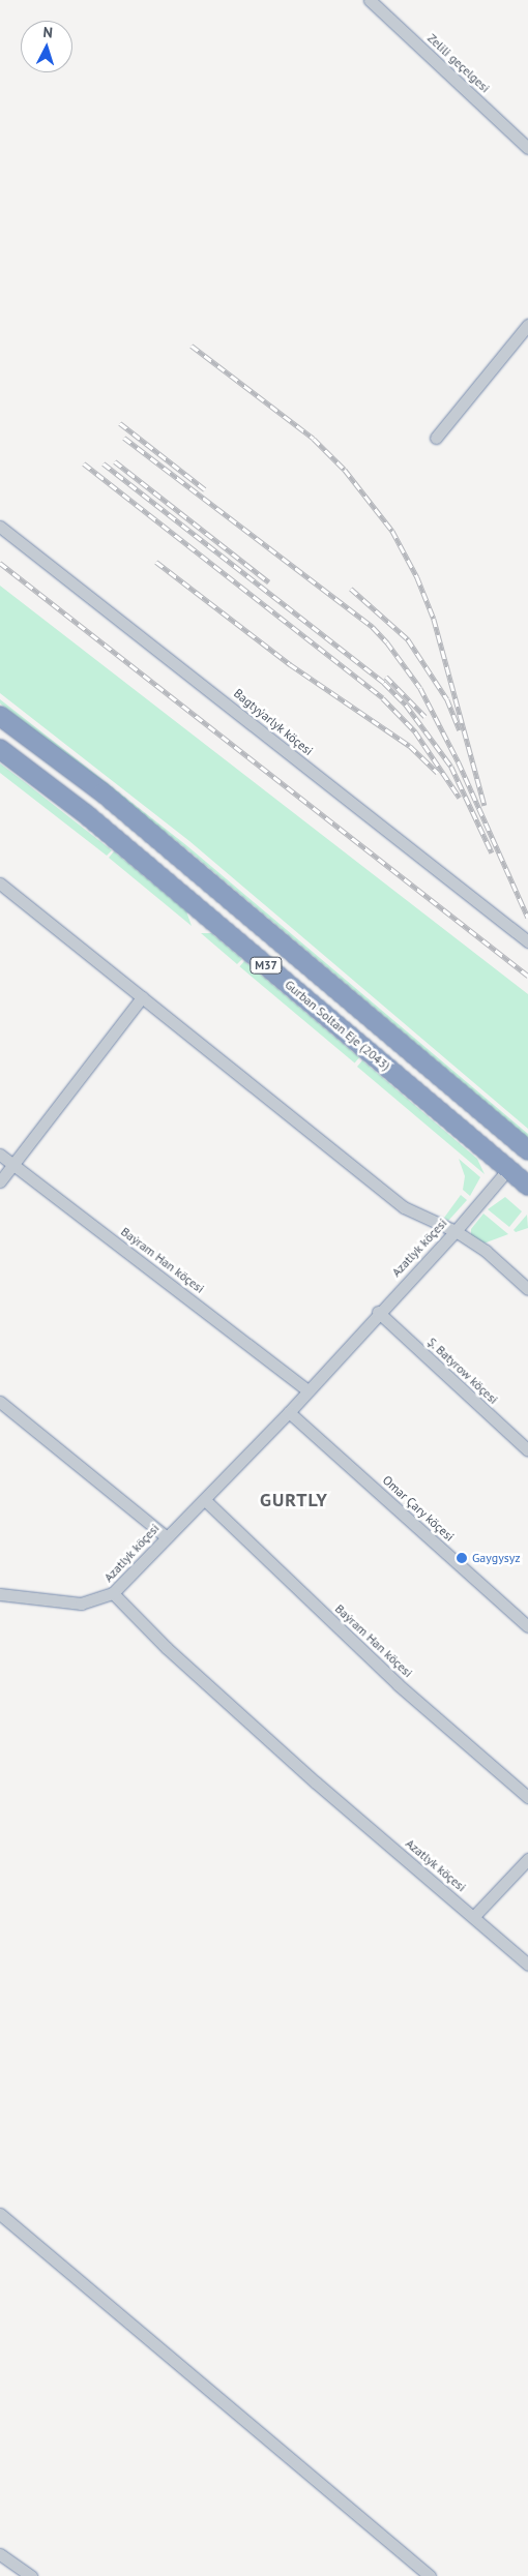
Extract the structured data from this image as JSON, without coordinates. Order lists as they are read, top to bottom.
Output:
{
  "streets": {
    "highway": ["M37", "Gurban Soltan Eje (2043)"],
    "street": [
      "Zelili geçelgesi",
      "Bagtyýarlyk köçesi",
      "Azatlyk köçesi",
      "Baýram Han köçesi",
      "Ş. Batyrow köçesi",
      "Omar Çary köçesi"
    ]
  },
  "crossings": [
    ["Gurban Soltan Eje (2043)", "Azatlyk köçesi"],
    ["Azatlyk köçesi", "Baýram Han köçesi"],
    ["Azatlyk köçesi", "Ş. Batyrow köçesi"],
    ["Azatlyk köçesi", "Omar Çary köçesi"]
  ],
  "districts": ["GURTLY"],
  "places": ["Gaygysyz"],
  "north": "top"
}
